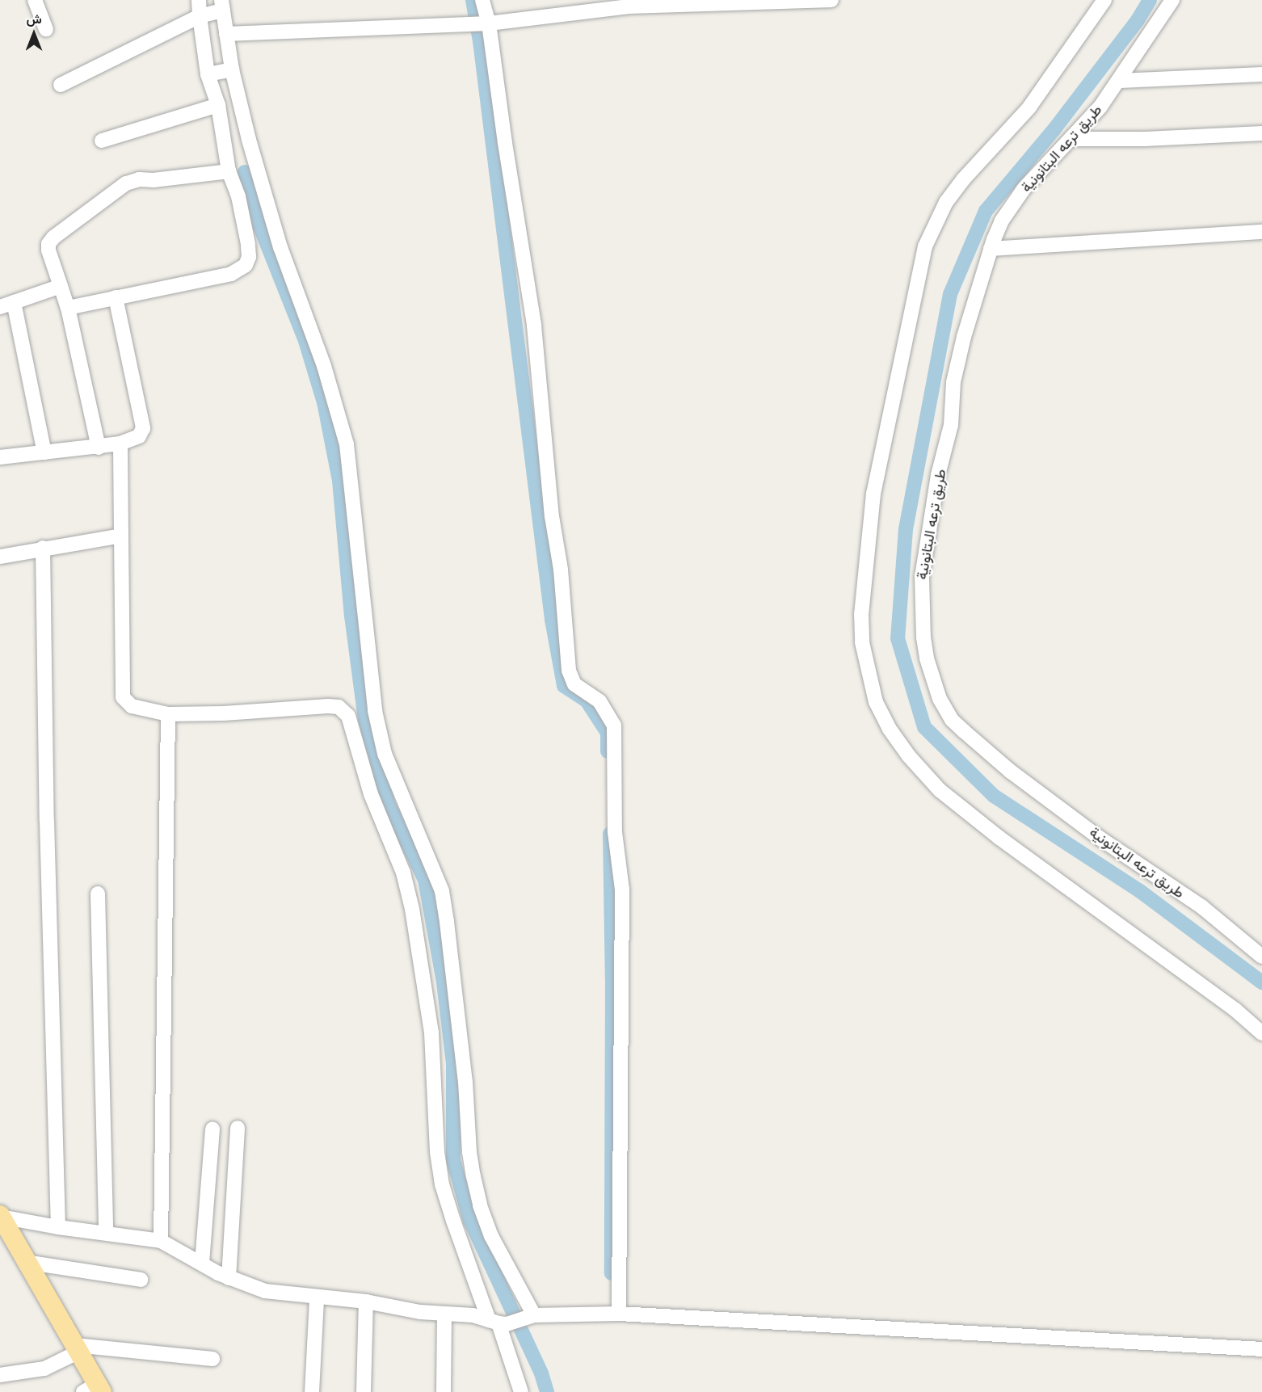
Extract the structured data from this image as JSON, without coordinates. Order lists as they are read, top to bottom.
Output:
{
  "streets": {
    "street": ["طريق ترعه البتانونية"]
  },
  "north": "top"
}
